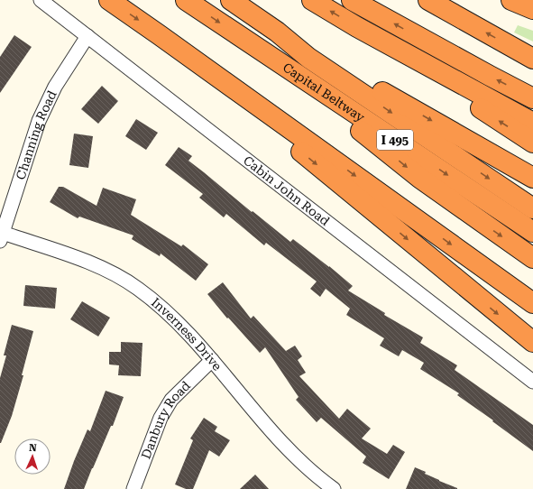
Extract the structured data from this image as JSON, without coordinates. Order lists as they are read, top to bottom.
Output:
{
  "streets": {
    "highway": ["Capital Beltway", "I 495"],
    "street": [
      "Channing Road",
      "Cabin John Road",
      "Inverness Drive",
      "Danbury Road"
    ]
  },
  "crossings": [
    ["Channing Road", "Cabin John Road"],
    ["Channing Road", "Inverness Drive"],
    ["Inverness Drive", "Danbury Road"]
  ],
  "north": "top"
}
